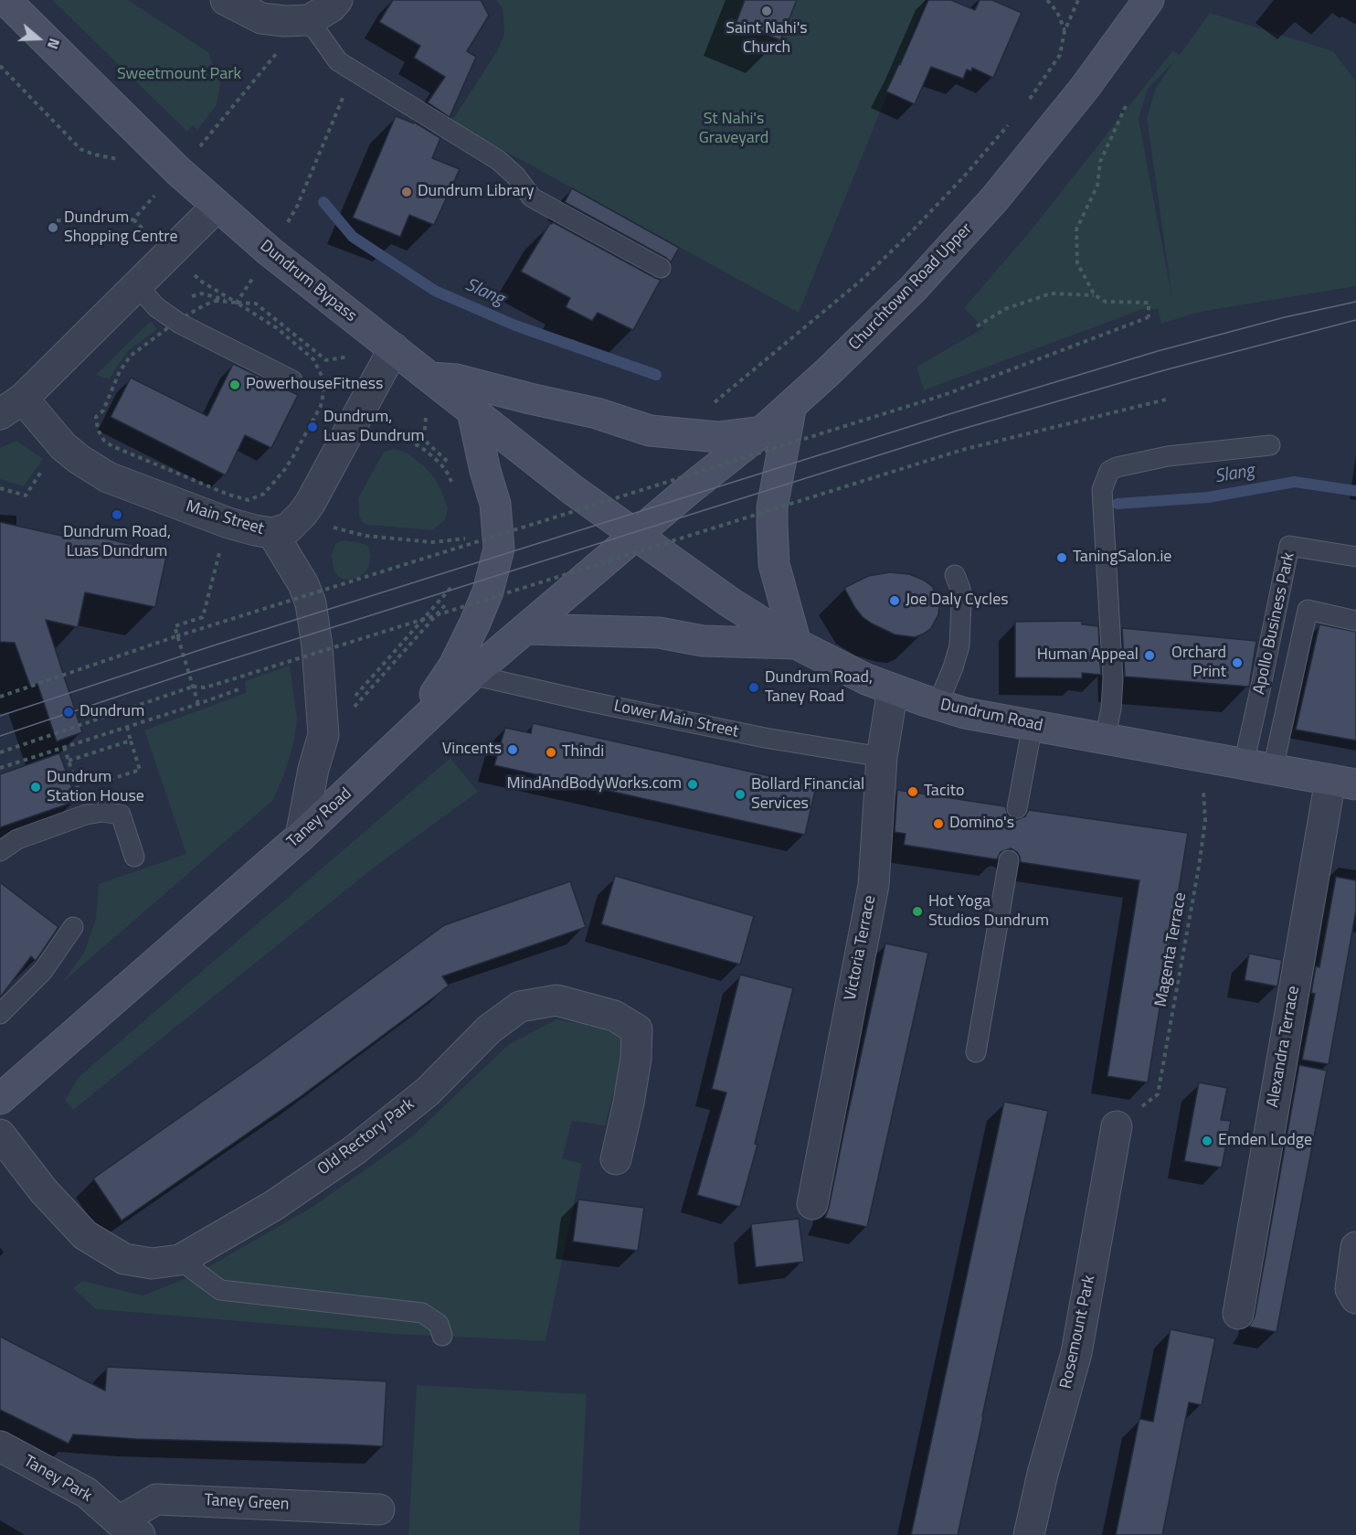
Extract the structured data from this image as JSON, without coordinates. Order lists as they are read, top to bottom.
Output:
{
  "streets": {
    "main road": [
      "Dundrum Bypass",
      "Churchtown Road Upper",
      "Dundrum Road",
      "Taney Road"
    ],
    "street": [
      "Main Street",
      "Victoria Terrace",
      "Alexandra Terrace",
      "Old Rectory Park",
      "Rosemount Park",
      "Taney Park",
      "Taney Green"
    ],
    "lane": ["Apollo Business Park", "Lower Main Street"],
    "path": ["Magenta Terrace"]
  },
  "crossings": [
    ["Dundrum Bypass", "Churchtown Road Upper"],
    ["Dundrum Bypass", "Main Street"],
    ["Dundrum Bypass", "Dundrum Road"],
    ["Dundrum Bypass", "Taney Road"],
    ["Churchtown Road Upper", "Dundrum Road"],
    ["Churchtown Road Upper", "Taney Road"],
    ["Apollo Business Park", "Dundrum Road"],
    ["Dundrum Road", "Taney Road"],
    ["Dundrum Road", "Victoria Terrace"],
    ["Dundrum Road", "Magenta Terrace"],
    ["Dundrum Road", "Alexandra Terrace"],
    ["Lower Main Street", "Taney Road"],
    ["Lower Main Street", "Victoria Terrace"],
    ["Magenta Terrace", "Rosemount Park"],
    ["Taney Park", "Taney Green"]
  ],
  "water": ["Slang"],
  "parks": ["Sweetmount Park", "St Nahi's Graveyard"],
  "places": [
    "Saint Nahi's Church",
    "Dundrum Library",
    "Dundrum Shopping Centre",
    "PowerhouseFitness",
    "Dundrum, Luas Dundrum",
    "Dundrum Road, Luas Dundrum",
    "TaningSalon.ie",
    "Joe Daly Cycles",
    "Human Appeal",
    "Orchard Print",
    "Dundrum Road, Taney Road",
    "Dundrum",
    "Vincents",
    "Thindi",
    "MindAndBodyWorks.com",
    "Dundrum Station House",
    "Tacito",
    "Bollard Financial Services",
    "Domino's",
    "Hot Yoga Studios Dundrum",
    "Emden Lodge"
  ],
  "north": "right"
}
